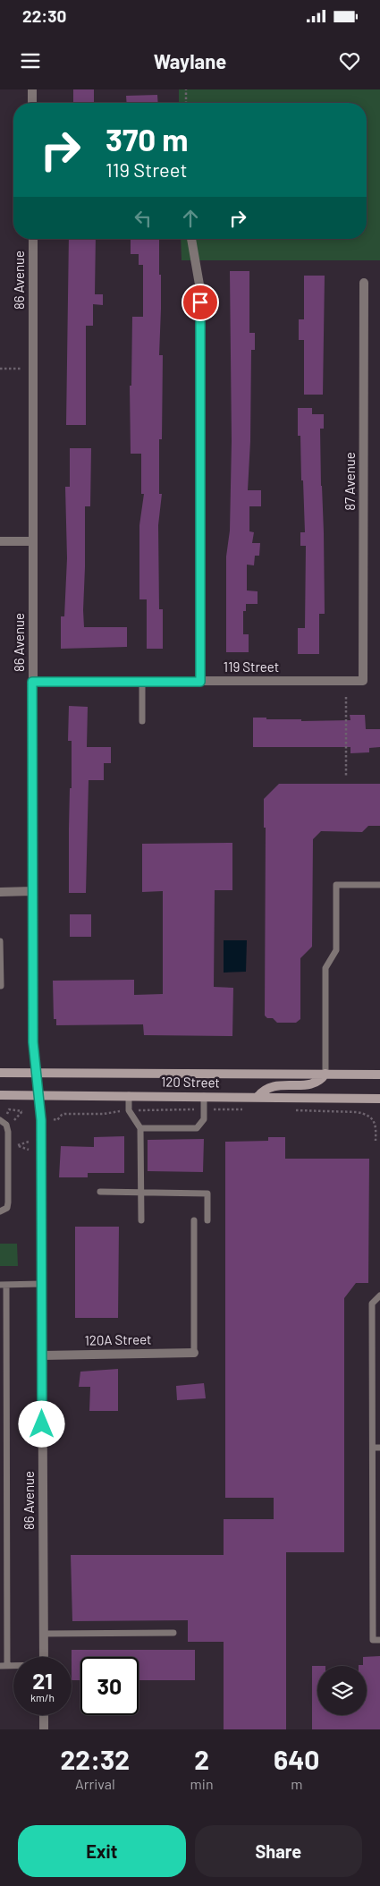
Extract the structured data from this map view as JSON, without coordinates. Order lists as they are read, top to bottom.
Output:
{
  "streets": {
    "main road": ["120 Street"],
    "street": [
      "86 Avenue",
      "87 Avenue",
      "119 Street",
      "120A Street"
    ]
  },
  "crossings": [
    ["86 Avenue", "119 Street"],
    ["86 Avenue", "120 Street"],
    ["86 Avenue", "120A Street"],
    ["87 Avenue", "119 Street"]
  ],
  "page": {
    "status": "22:30",
    "header": "Waylane",
    "turn": ["370 m", "119 Street"],
    "speed": "21 km/h",
    "limit": "30",
    "eta": [
      "22:32",
      "Arrival",
      "2",
      "min",
      "640",
      "m"
    ],
    "buttons": ["Exit", "Share"]
  }
}
